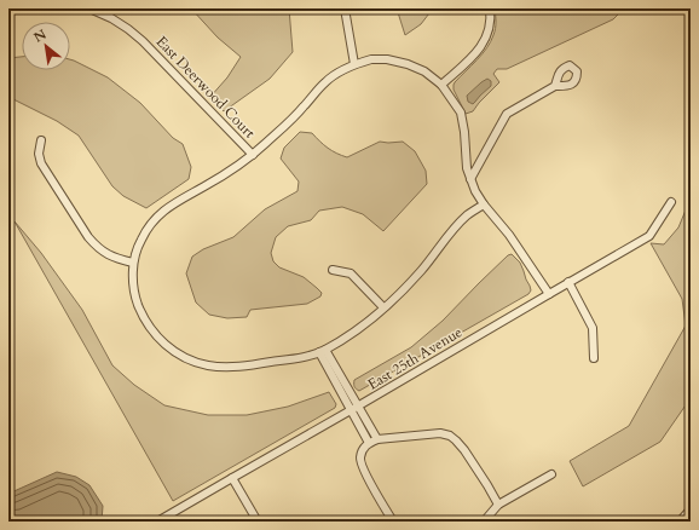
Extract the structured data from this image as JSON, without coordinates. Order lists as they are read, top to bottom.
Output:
{
  "streets": {
    "street": ["East Deerwood Court", "East 25th Avenue"]
  },
  "north": "top left"
}
